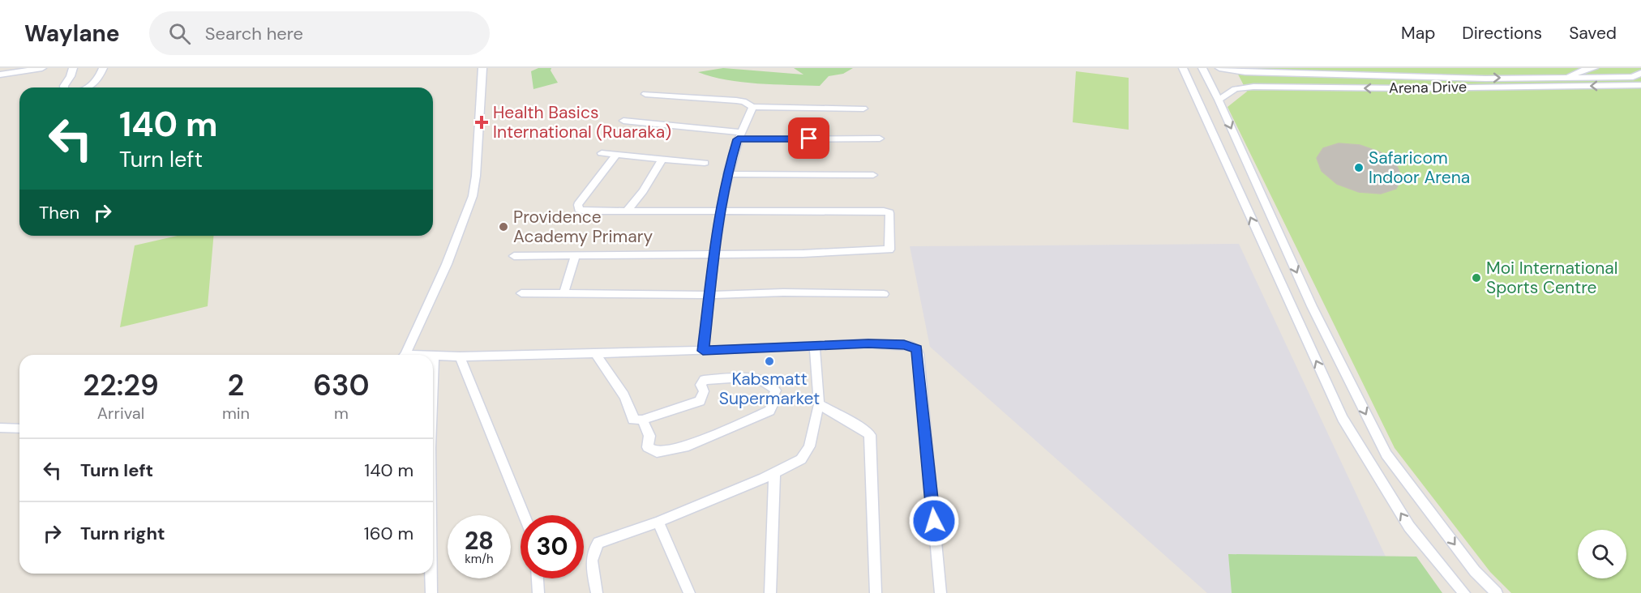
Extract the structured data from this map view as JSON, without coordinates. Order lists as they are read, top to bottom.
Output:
{
  "streets": {
    "street": ["Arena Drive"]
  },
  "places": {
    "health": ["Health Basics International (Ruaraka)"],
    "other": [
      "Safaricom Indoor Arena",
      "Providence Academy Primary",
      "Moi International Sports Centre",
      "Kabsmatt Supermarket"
    ]
  },
  "page": {
    "header": "Waylane",
    "search": "Search here",
    "nav": ["Map", "Directions", "Saved"],
    "turn": ["140 m", "Turn left"],
    "then": "Then",
    "eta": [
      "22:29",
      "Arrival",
      "2",
      "min",
      "630",
      "m"
    ],
    "list": [
      {
        "name": "Turn left",
        "value": "140 m"
      },
      {
        "name": "Turn right",
        "value": "160 m"
      }
    ],
    "speed": "28 km/h",
    "limit": "30"
  }
}
